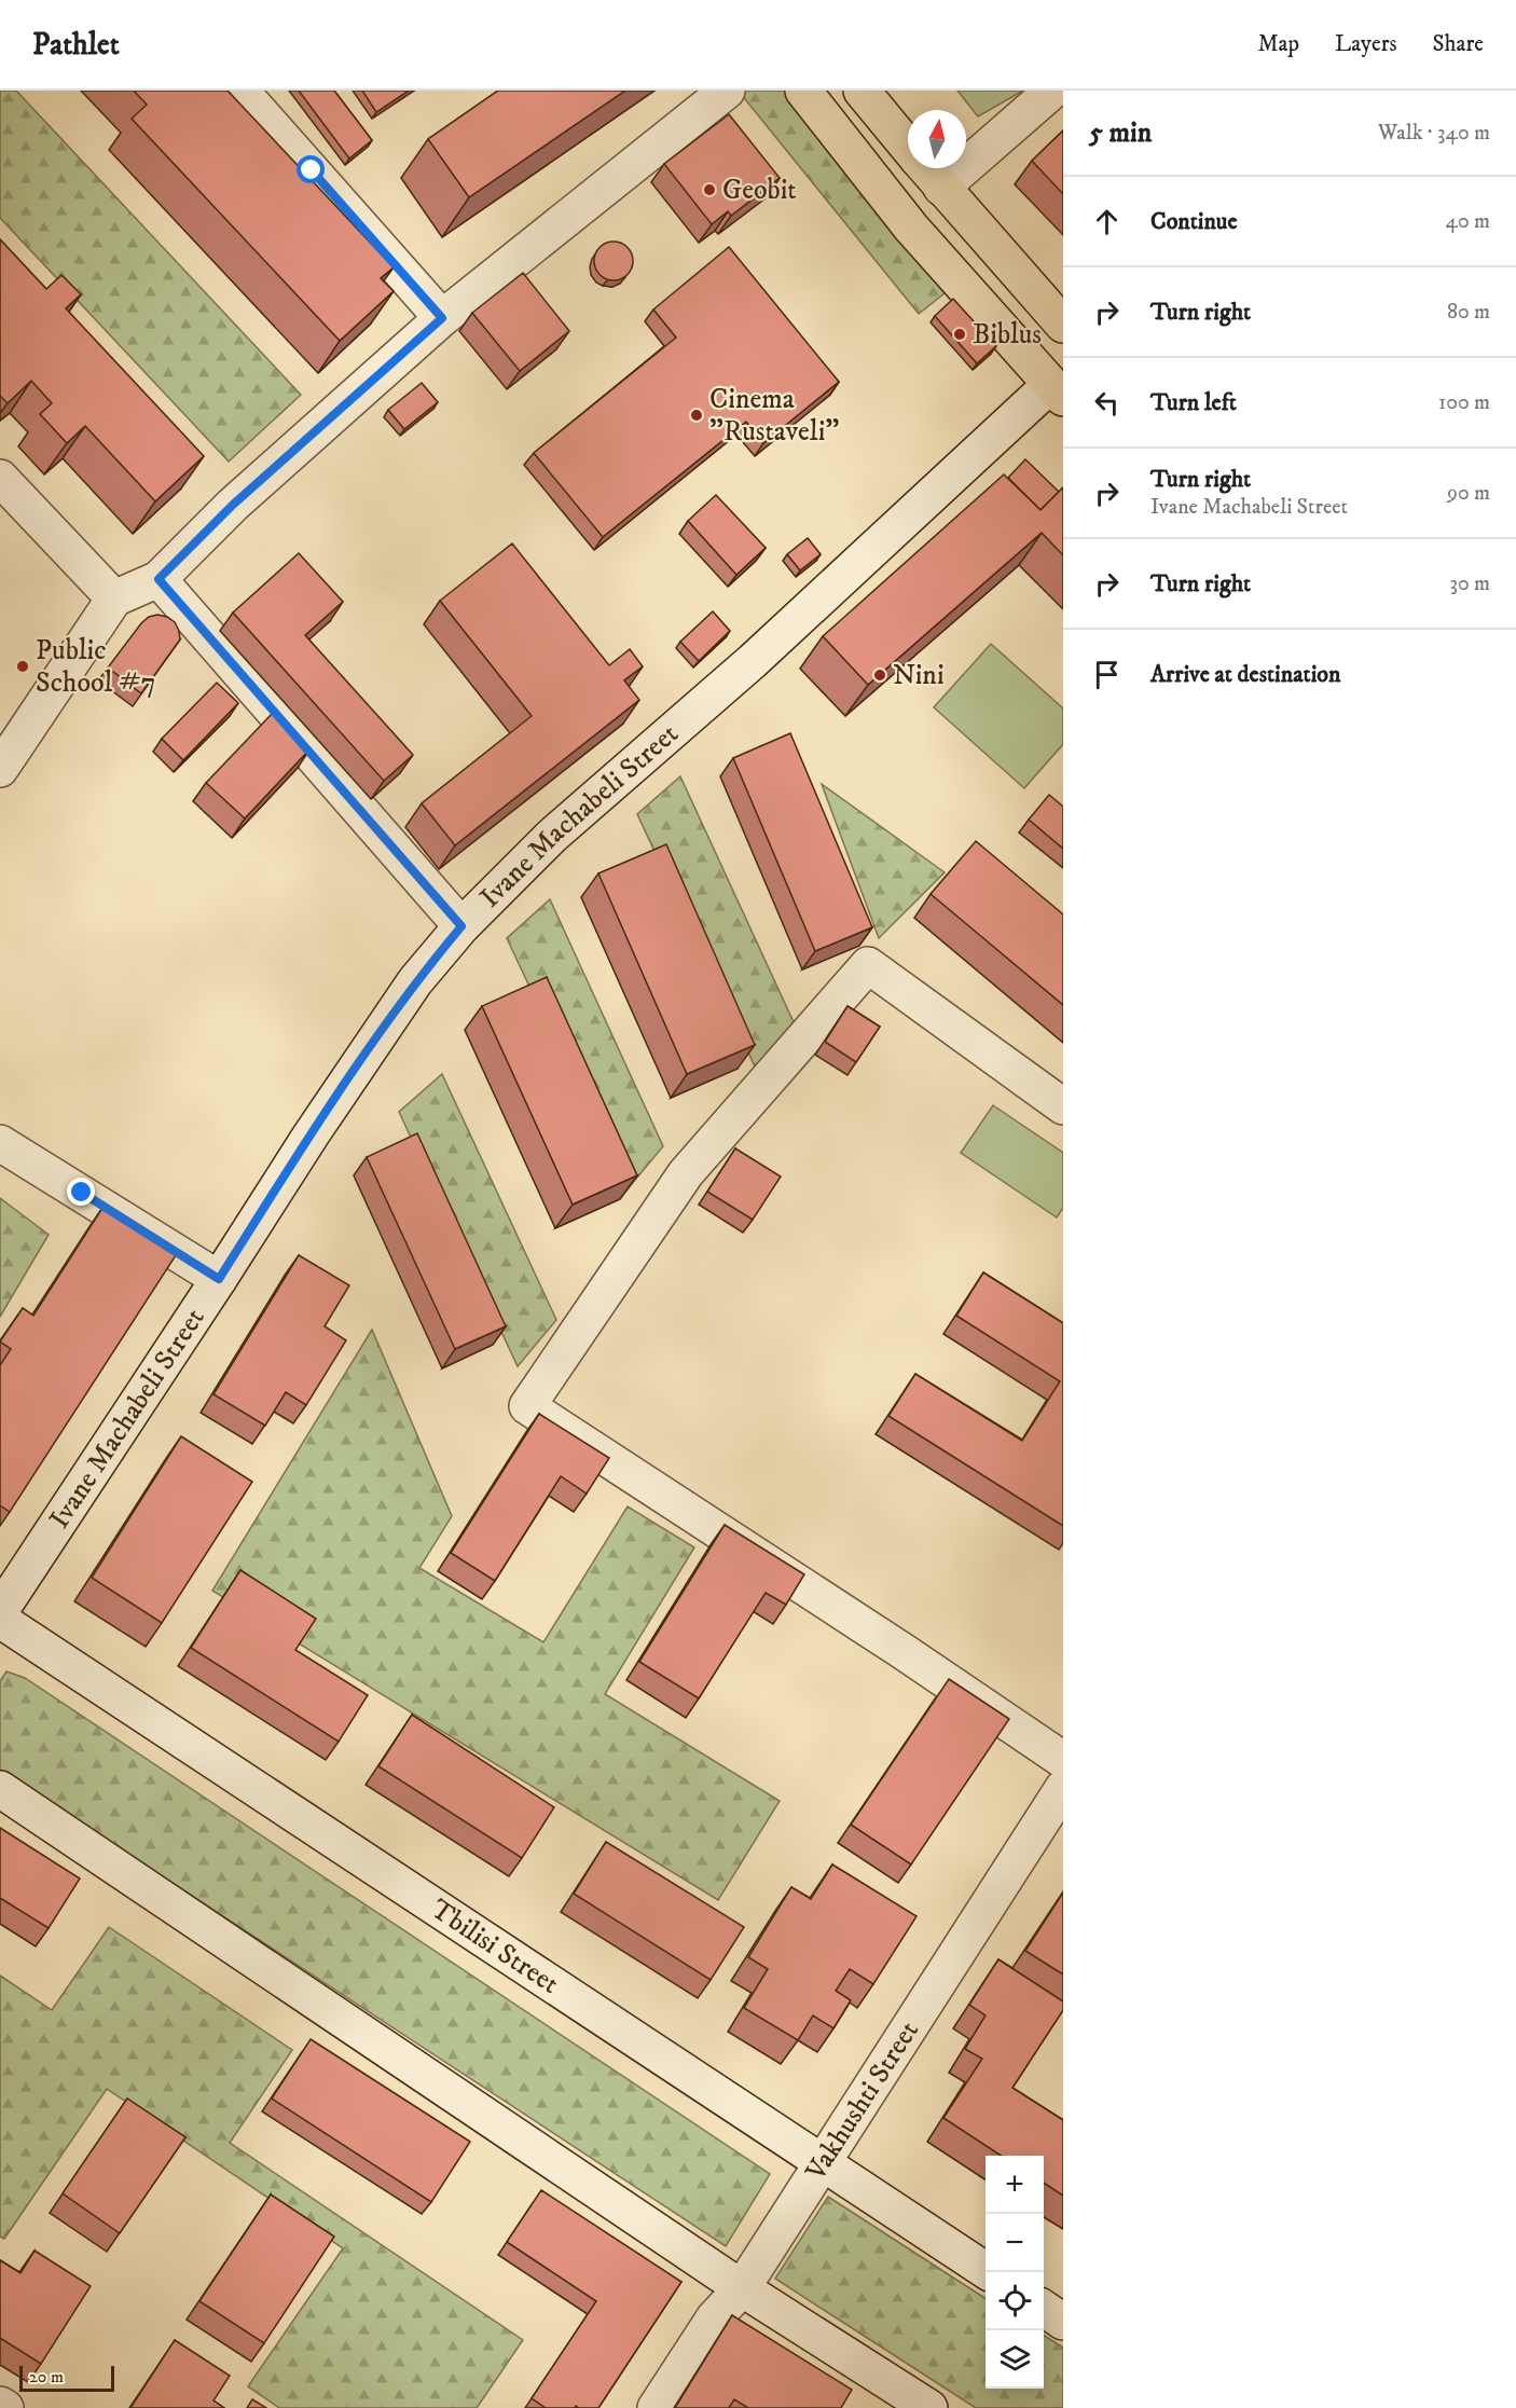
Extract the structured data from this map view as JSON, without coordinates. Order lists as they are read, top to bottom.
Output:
{
  "streets": {
    "street": ["Ivane Machabeli Street", "Tbilisi Street", "Vakhushti Street"]
  },
  "crossings": [
    ["Tbilisi Street", "Vakhushti Street"]
  ],
  "places": [
    "Geobit",
    "Biblus",
    "Cinema \"Rustaveli\"",
    "Public School #7",
    "Nini"
  ],
  "scale_bar": "20 m",
  "north": "top",
  "page": {
    "header": "Pathlet",
    "nav": ["Map", "Layers", "Share"],
    "heading": ["5 min", "Walk · 340 m"],
    "list": [
      ["Continue", "40 m"],
      ["Turn right", "80 m"],
      ["Turn left", "100 m"],
      ["Turn right", "Ivane Machabeli Street", "90 m"],
      ["Turn right", "30 m"],
      "Arrive at destination"
    ],
    "map_buttons": ["+", "−"],
    "scale": "20 m"
  }
}
